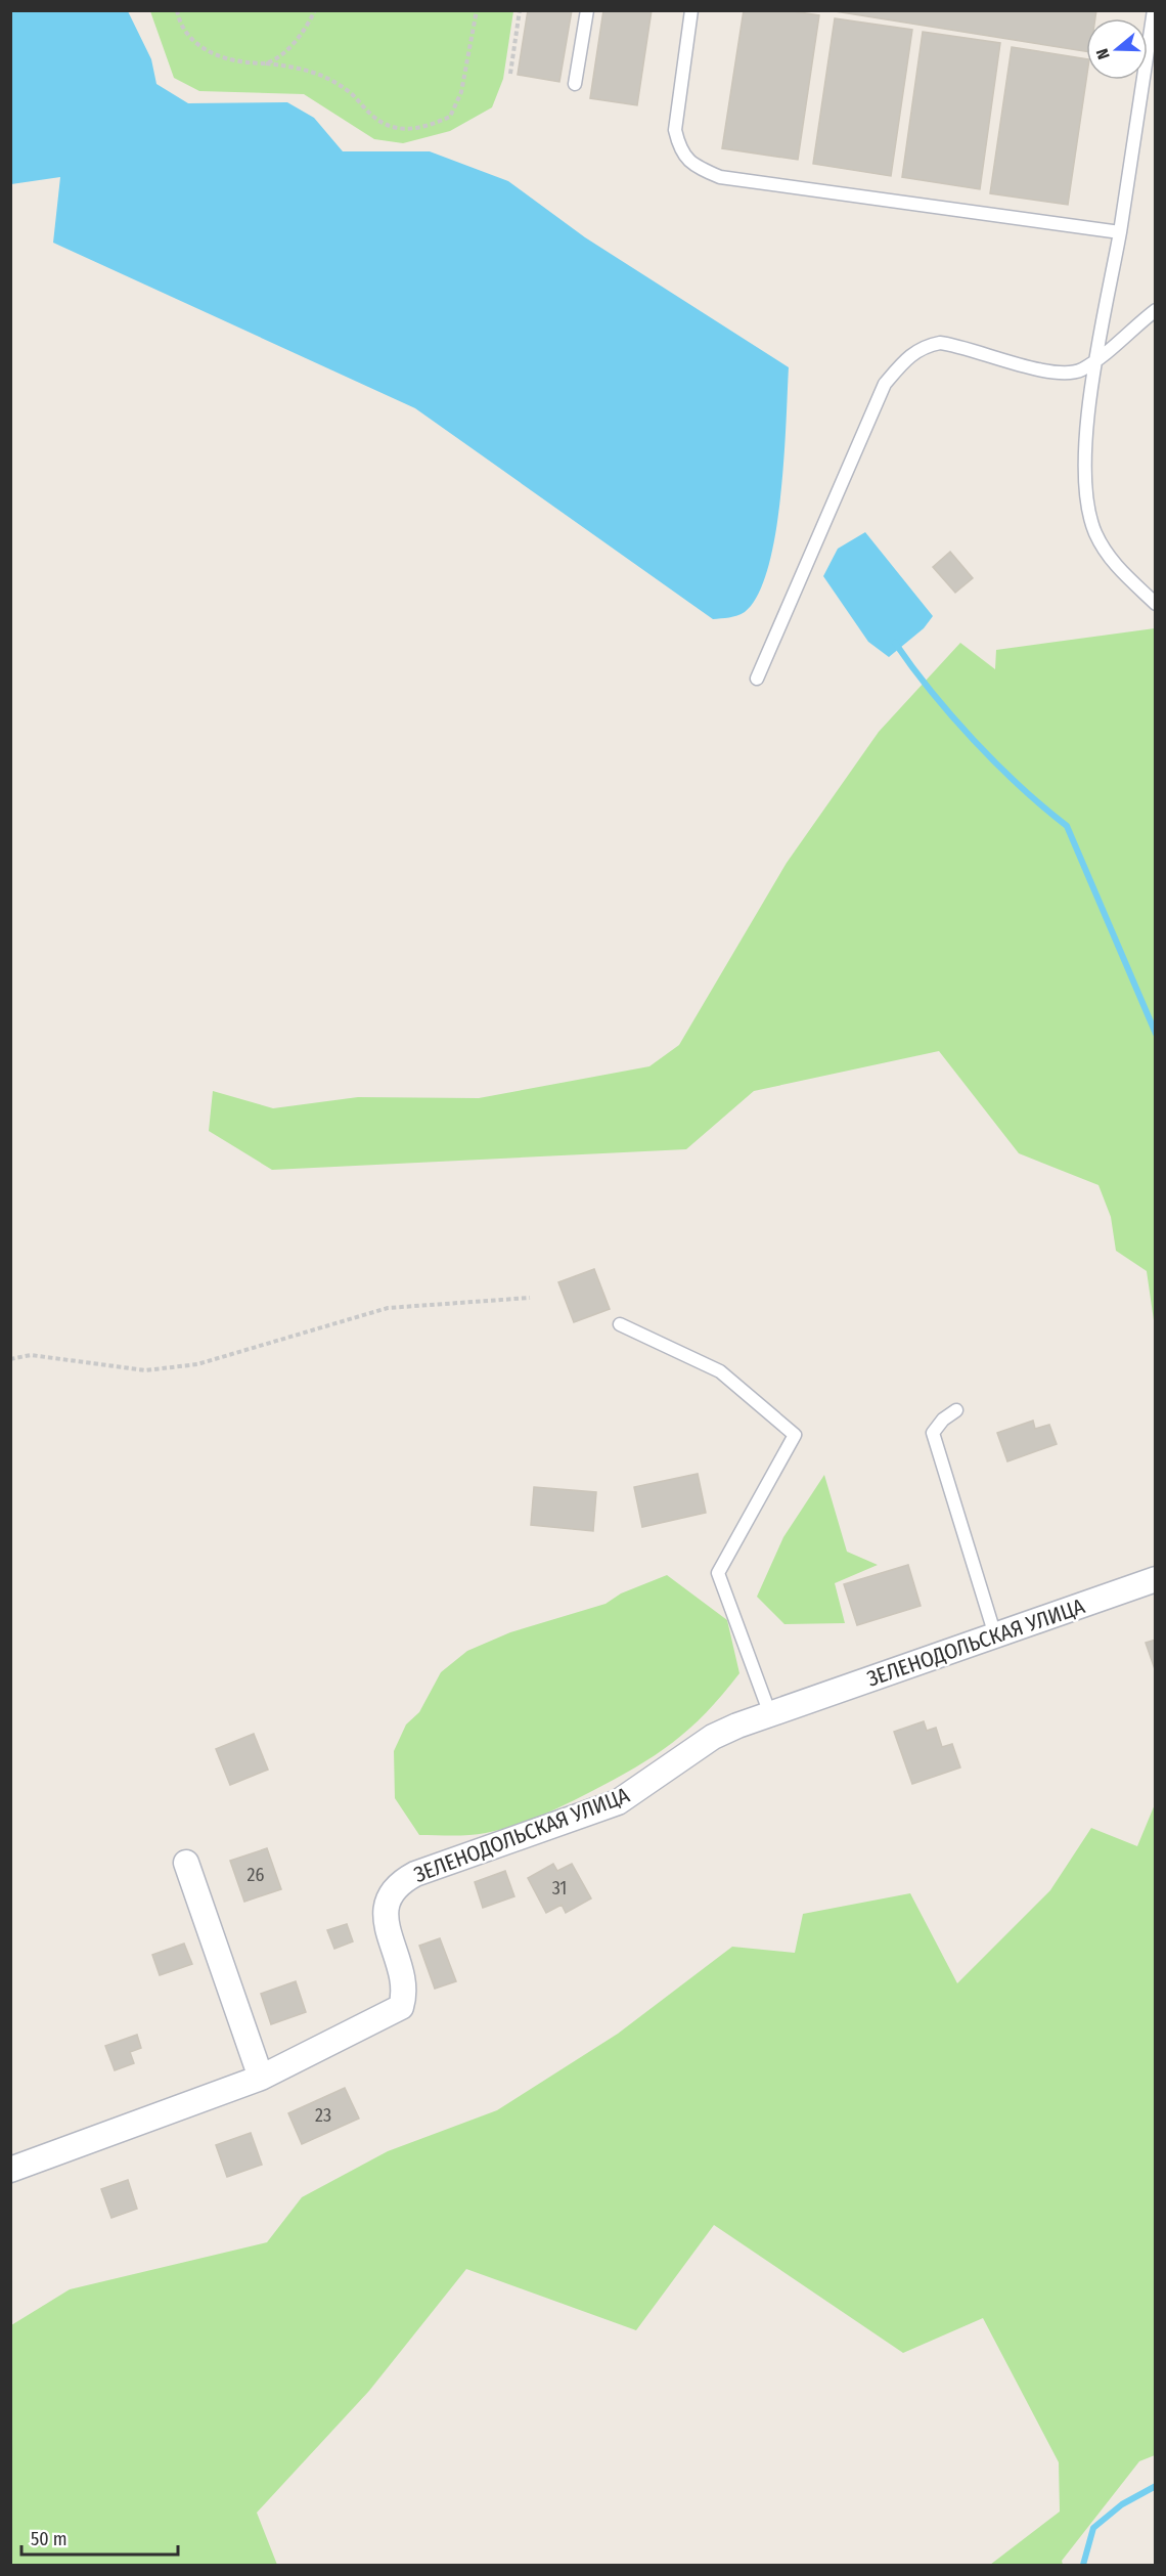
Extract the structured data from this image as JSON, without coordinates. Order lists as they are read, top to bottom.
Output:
{
  "streets": {
    "street": ["ЗЕЛЕНОДОЛЬСКАЯ УЛИЦА"]
  },
  "house_numbers": ["26", "31", "23"],
  "scale_bar": "50 m",
  "north": "left"
}
